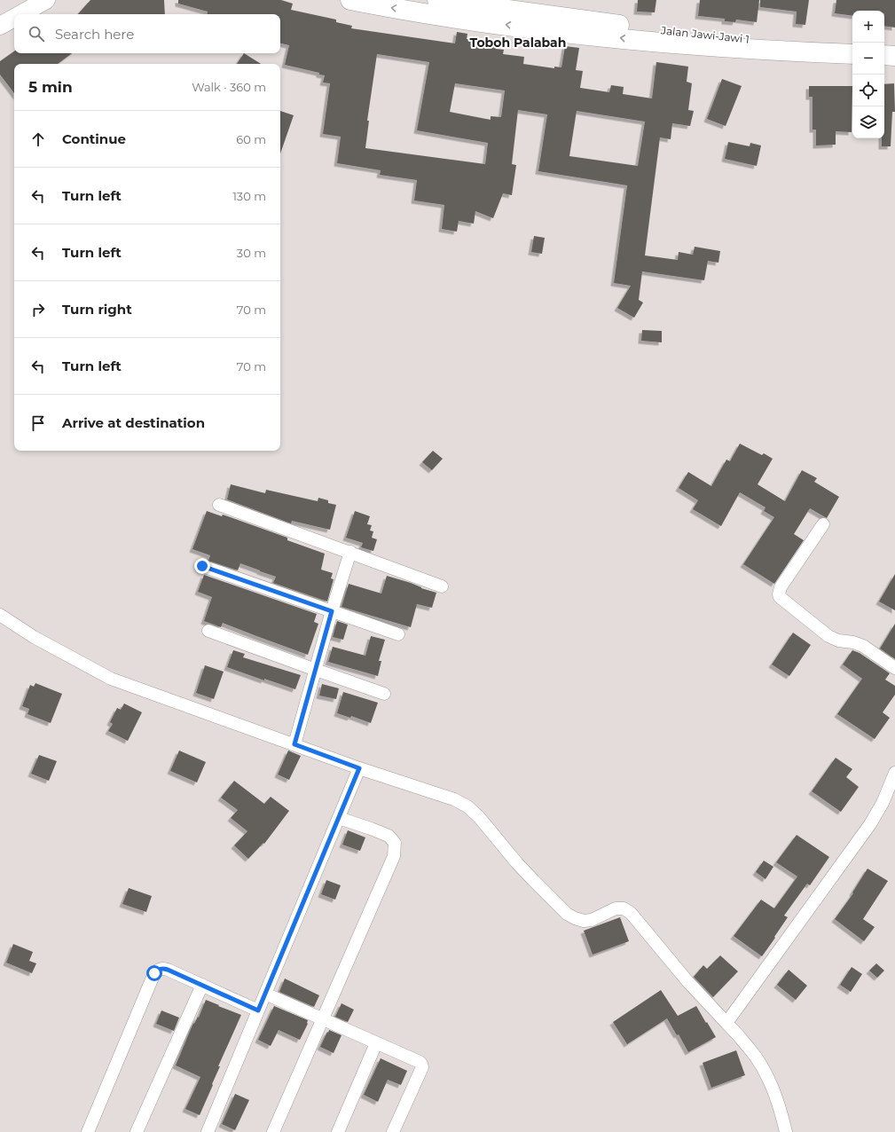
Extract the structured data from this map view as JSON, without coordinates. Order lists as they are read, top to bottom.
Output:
{
  "streets": {
    "highway": ["Jalan Jawi-Jawi 1"]
  },
  "districts": ["Toboh Palabah"],
  "page": {
    "map_buttons": ["+", "−"],
    "search": "Search here",
    "heading": ["5 min", "Walk · 360 m"],
    "list": [
      ["Continue", "60 m"],
      ["Turn left", "130 m"],
      ["Turn left", "30 m"],
      ["Turn right", "70 m"],
      ["Turn left", "70 m"],
      "Arrive at destination"
    ]
  }
}
